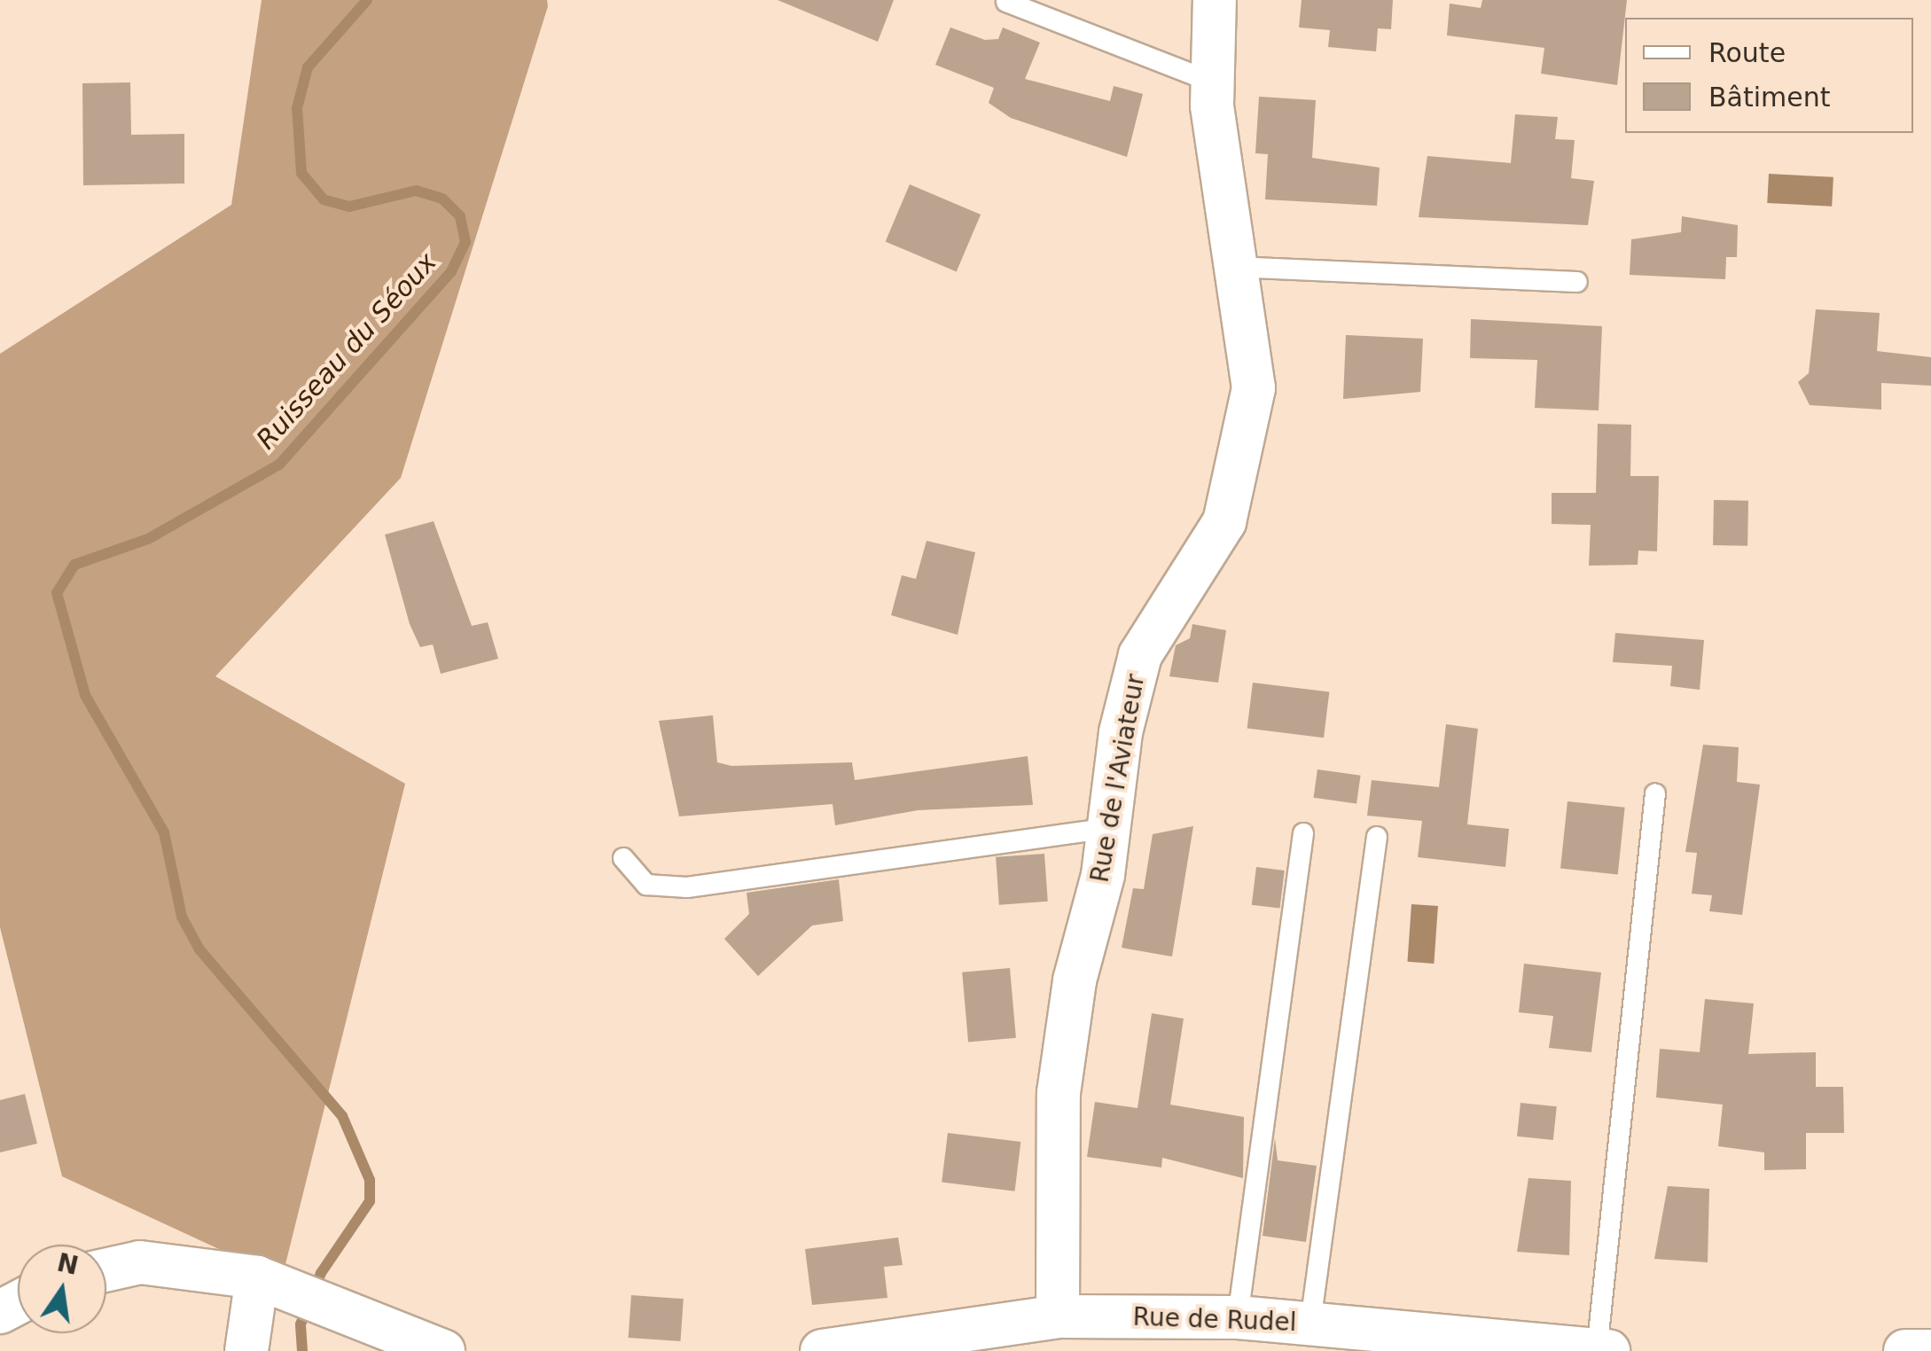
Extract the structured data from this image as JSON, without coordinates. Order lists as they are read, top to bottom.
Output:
{
  "streets": {
    "street": ["Rue de l'Aviateur", "Rue de Rudel"]
  },
  "crossings": [
    ["Rue de l'Aviateur", "Rue de Rudel"]
  ],
  "water": ["Ruisseau du Séoux"],
  "legend": ["Route", "Bâtiment"],
  "north": "top"
}
